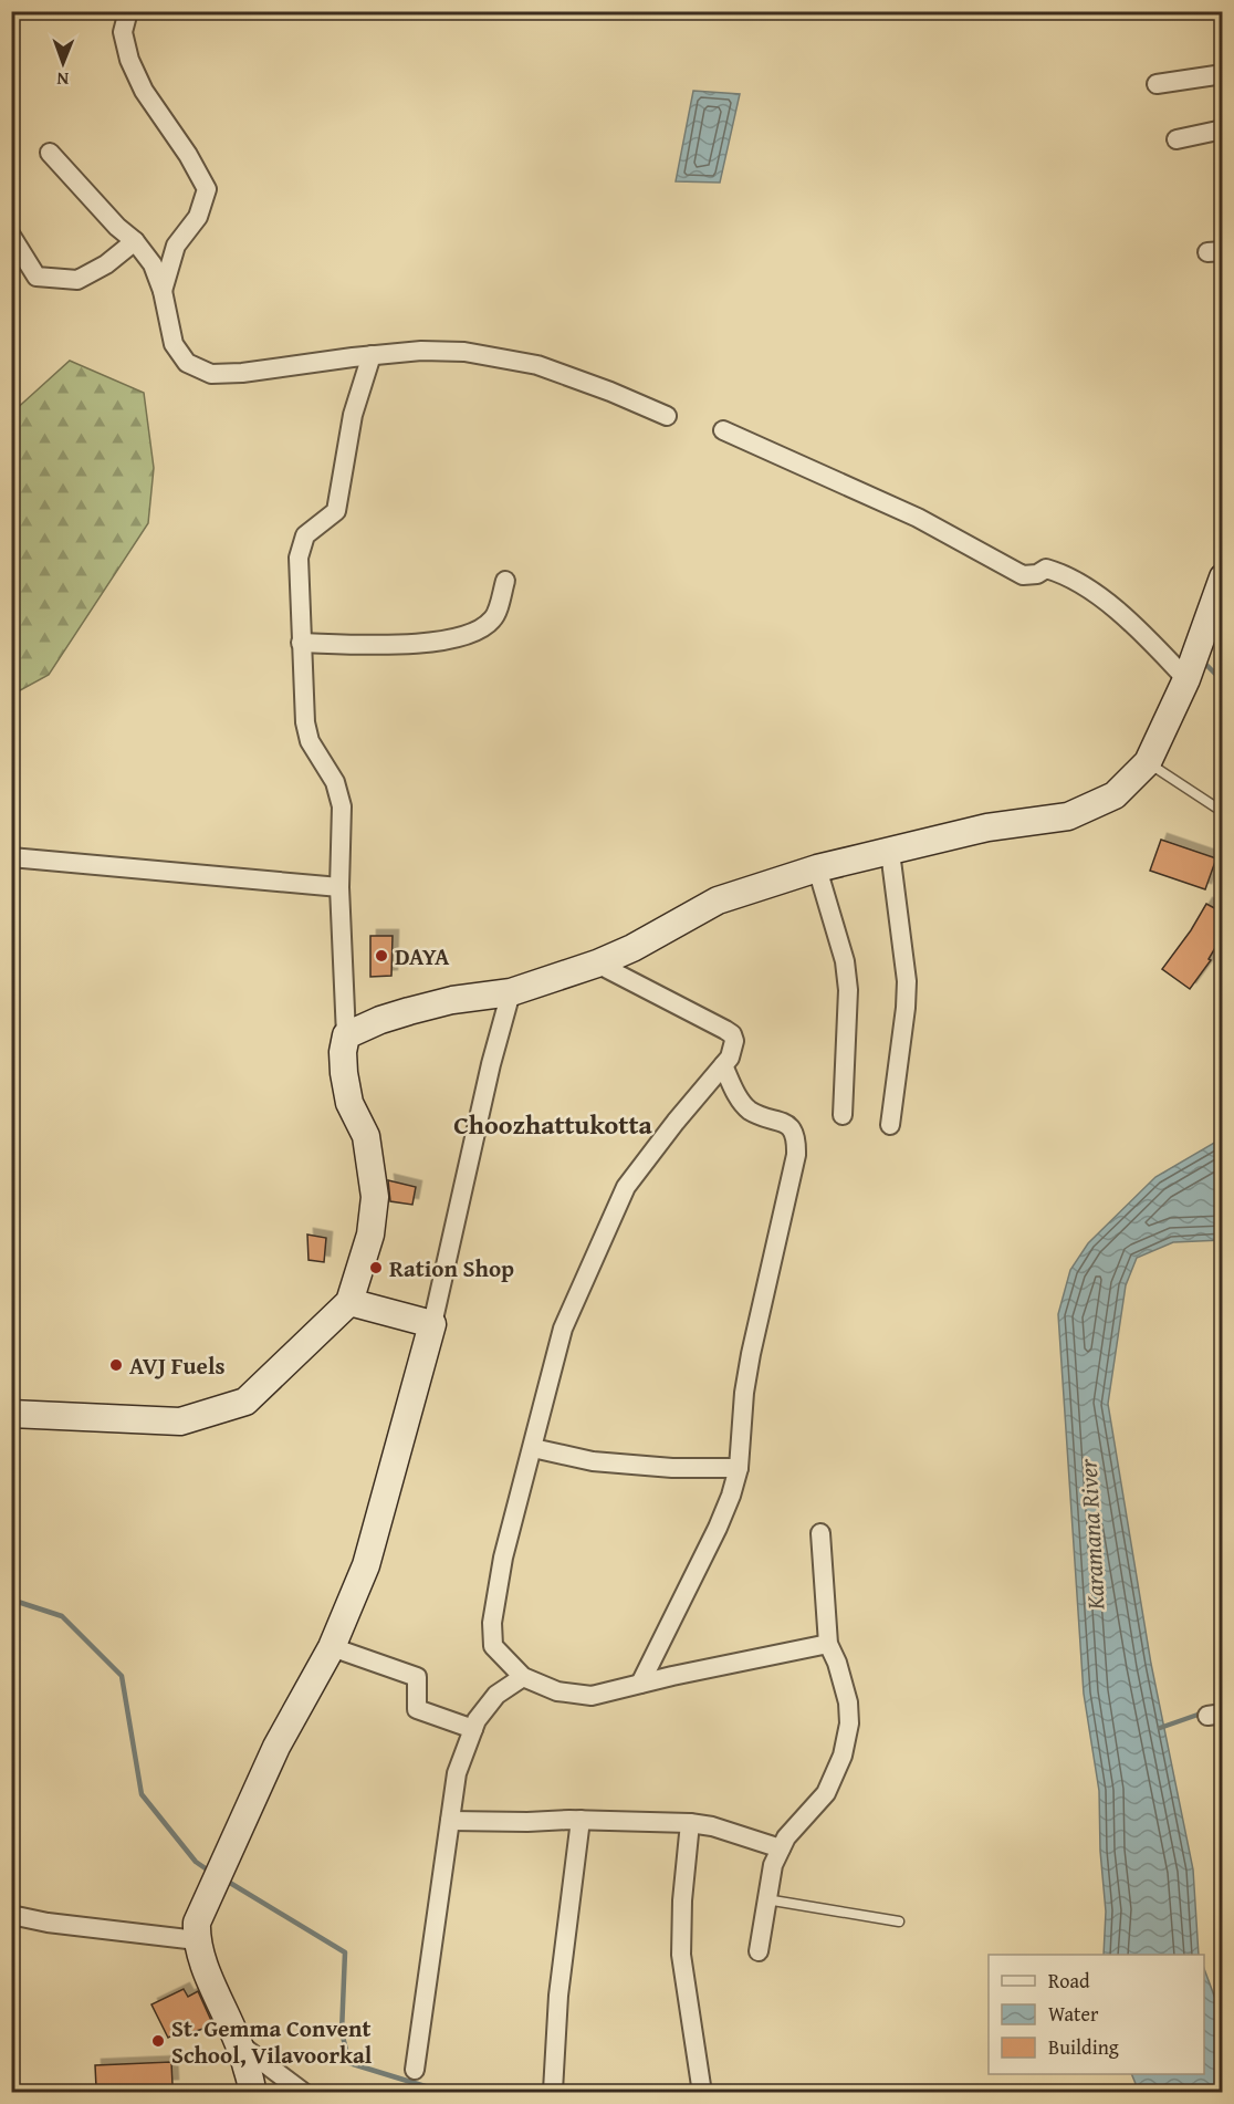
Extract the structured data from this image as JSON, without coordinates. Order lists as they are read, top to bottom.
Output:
{
  "districts": ["Choozhattukotta"],
  "water": ["Karamana River"],
  "places": [
    "DAYA",
    "Ration Shop",
    "AVJ Fuels",
    "St. Gemma Convent School, Vilavoorkal"
  ],
  "legend": ["Road", "Water", "Building"],
  "north": "bottom"
}
